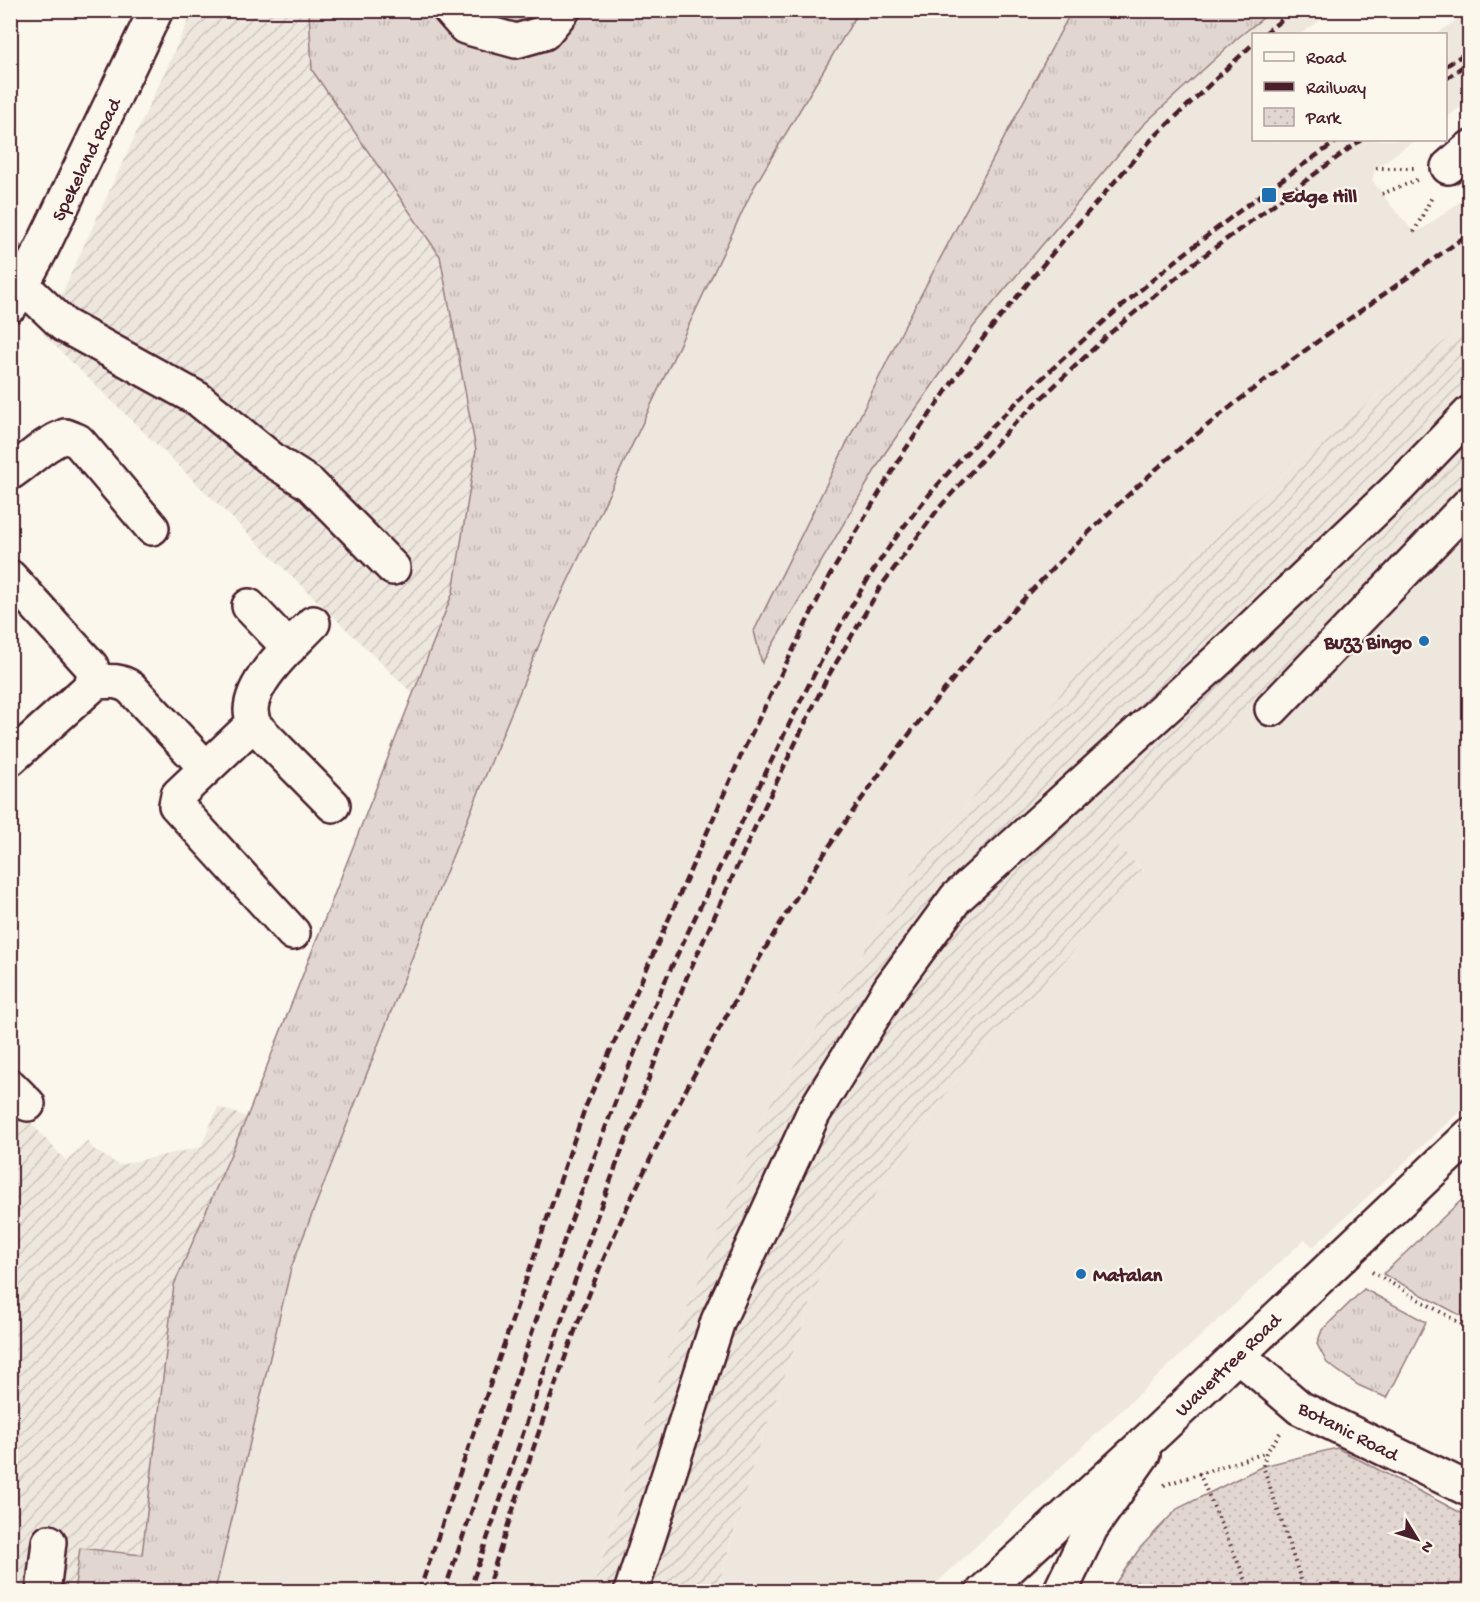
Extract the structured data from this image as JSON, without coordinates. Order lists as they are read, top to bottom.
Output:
{
  "streets": {
    "street": ["Spekeland Road", "Wavertree Road", "Botanic Road"]
  },
  "crossings": [
    ["Wavertree Road", "Botanic Road"]
  ],
  "places": {
    "transit": ["Edge Hill"],
    "other": ["Buzz Bingo", "Matalan"]
  },
  "legend": ["Road", "Railway", "Park"],
  "north": "bottom right"
}
